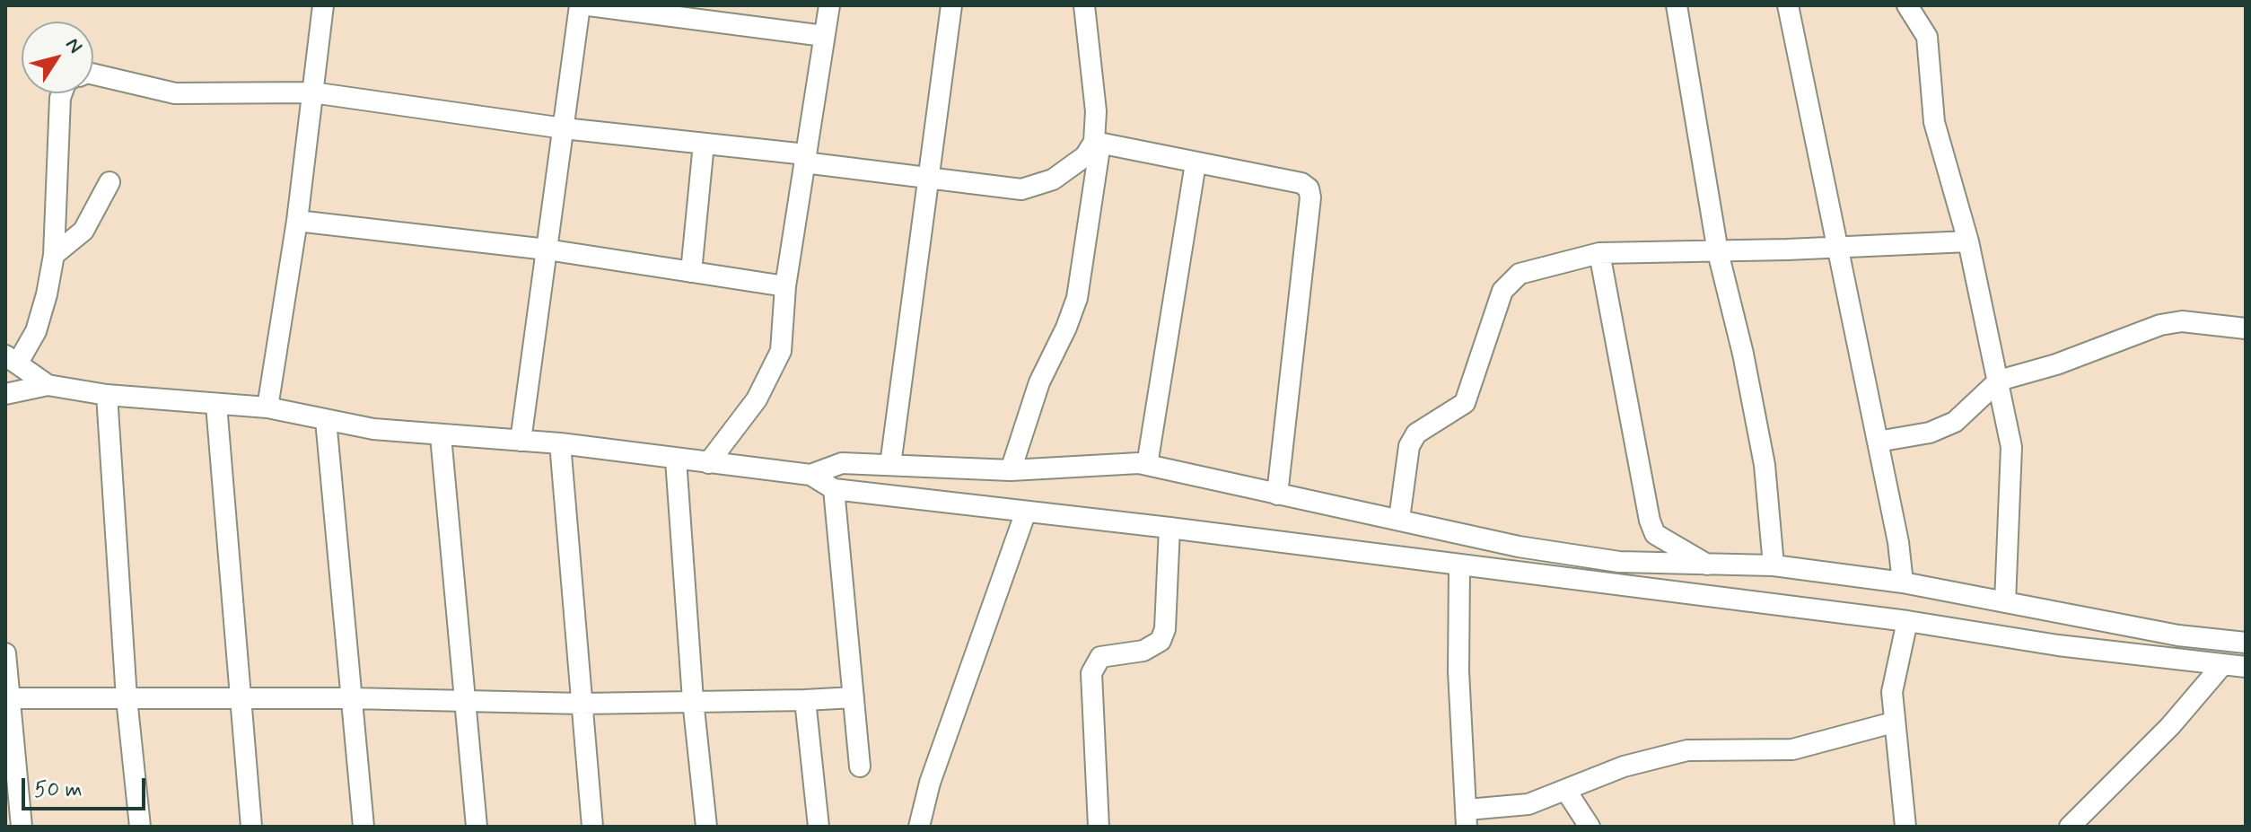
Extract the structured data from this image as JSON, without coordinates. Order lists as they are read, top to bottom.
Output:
{
  "scale_bar": "50 m",
  "north": "top right"
}
